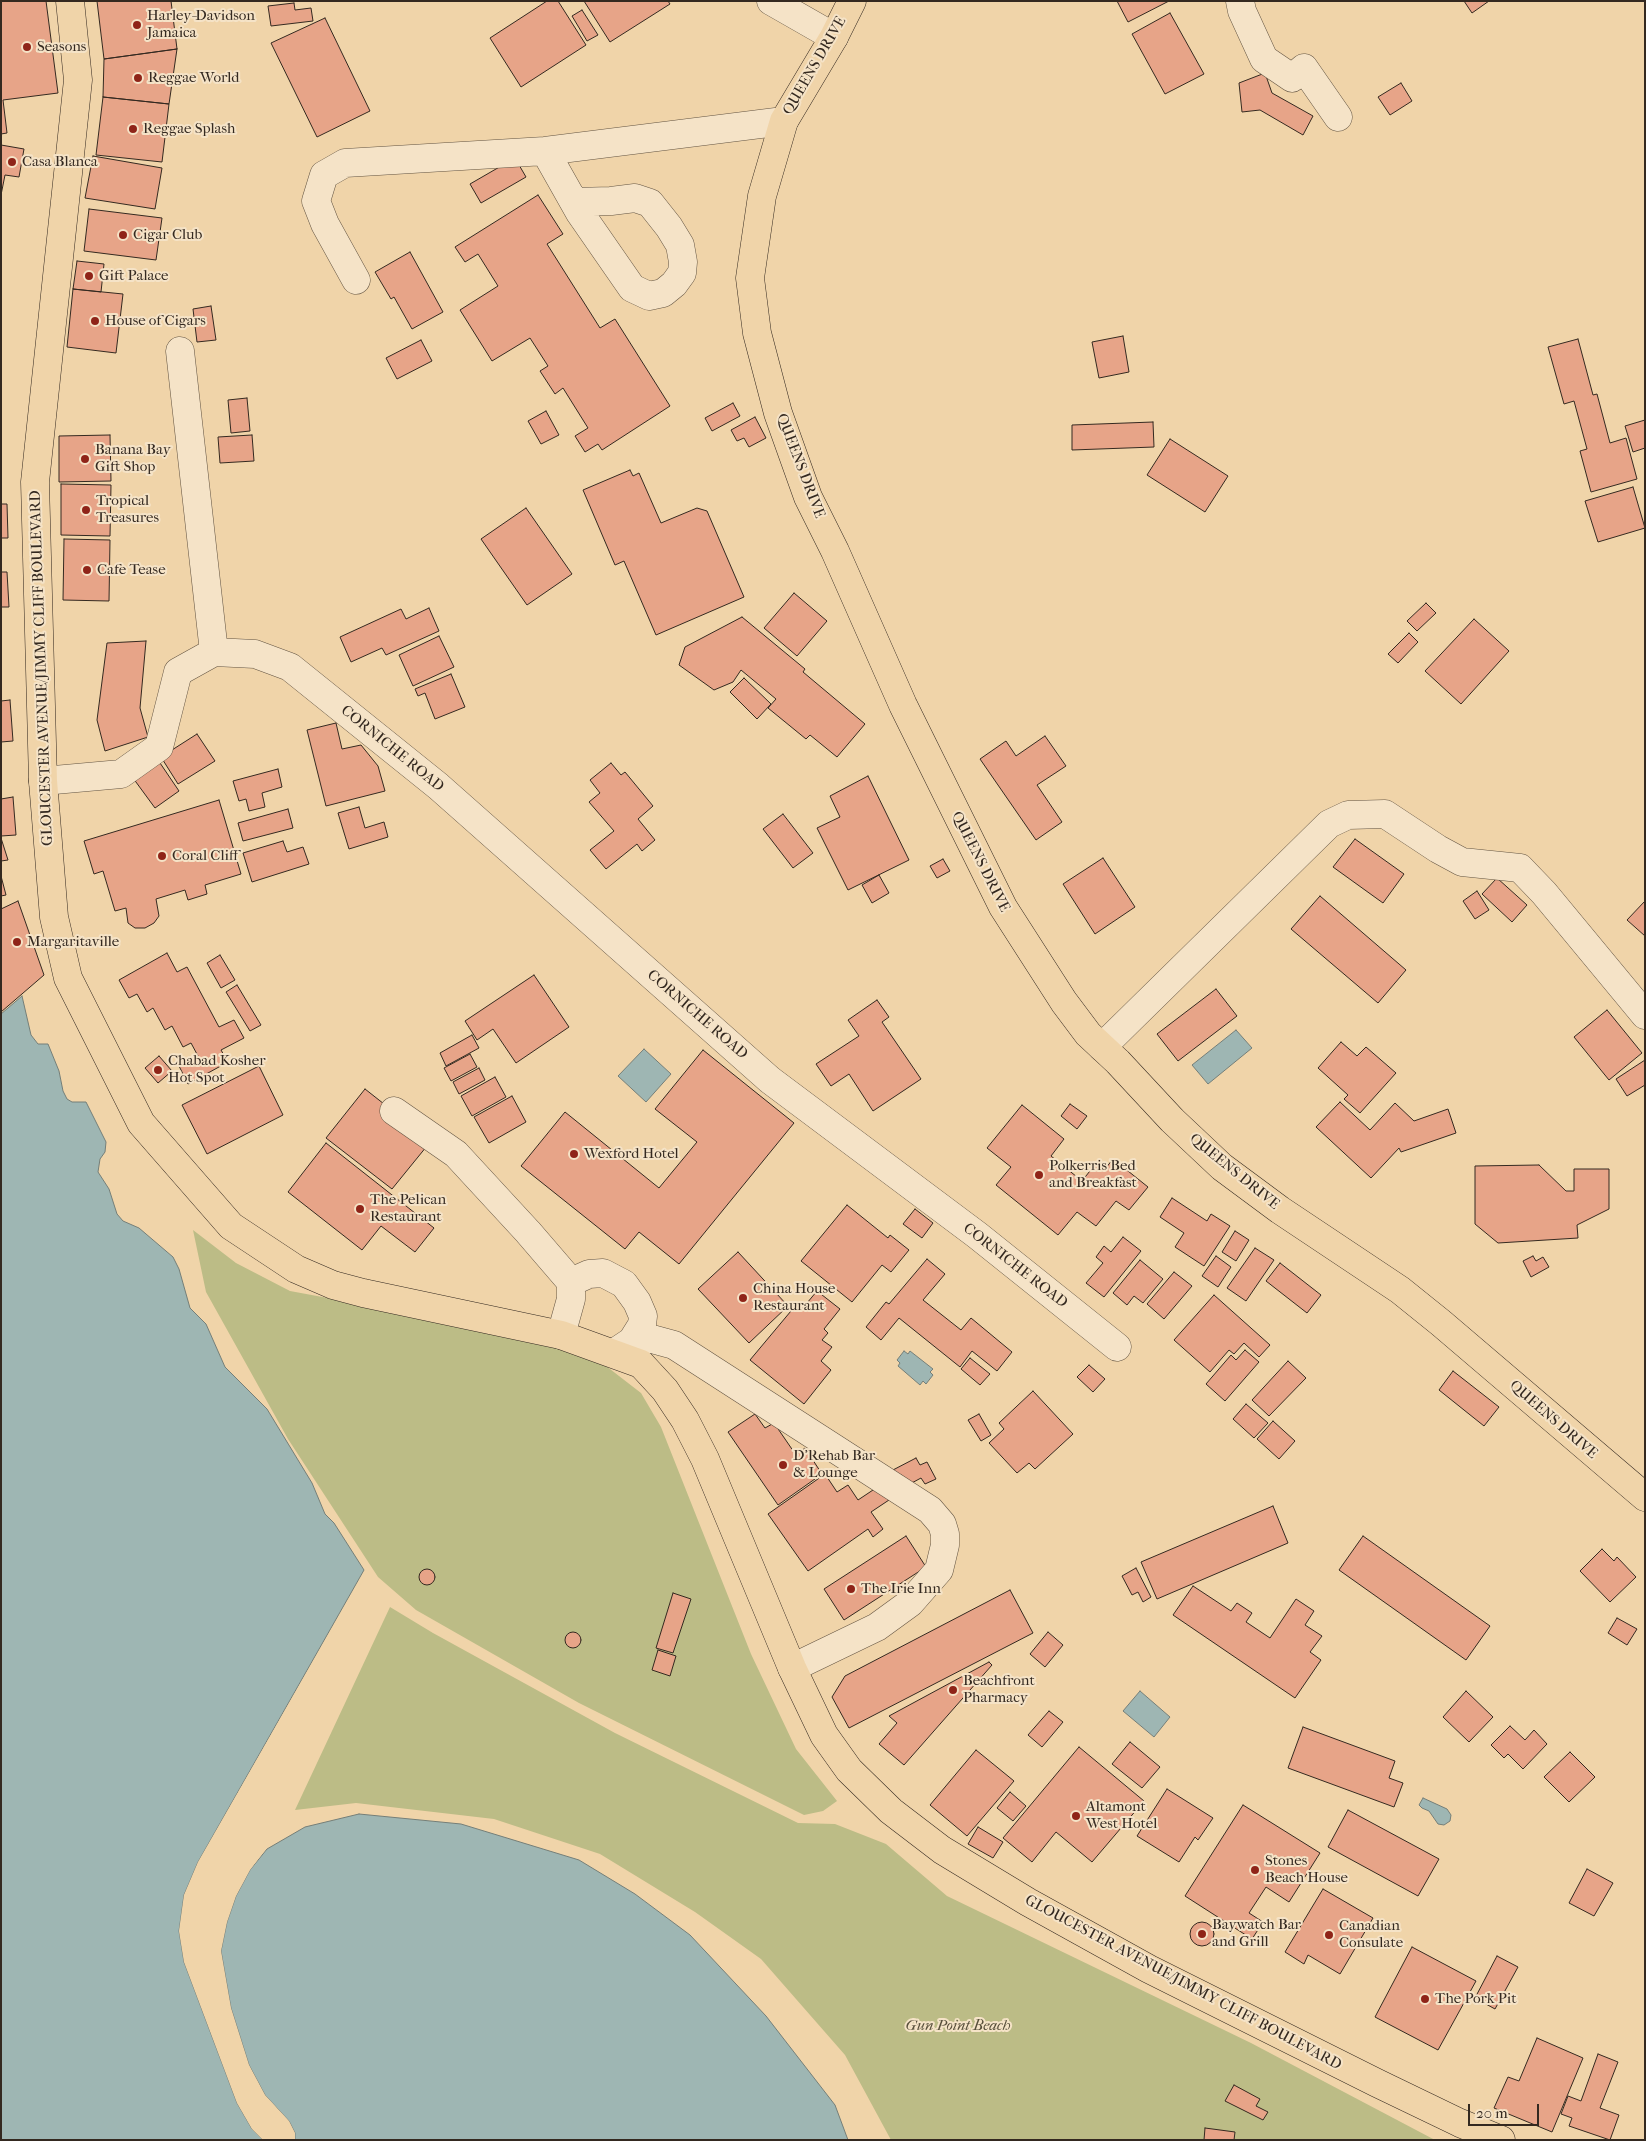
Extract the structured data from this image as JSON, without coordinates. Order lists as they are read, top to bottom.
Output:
{
  "streets": {
    "main road": ["QUEENS DRIVE", "GLOUCESTER AVENUE/JIMMY CLIFF BOULEVARD"],
    "street": ["CORNICHE ROAD"]
  },
  "parks": ["Gun Point Beach"],
  "places": [
    "Harley-Davidson Jamaica",
    "Seasons",
    "Reggae World",
    "Reggae Splash",
    "Casa Blanca",
    "Cigar Club",
    "Gift Palace",
    "House of Cigars",
    "Banana Bay Gift Shop",
    "Tropical Treasures",
    "Cafe Tease",
    "Coral Cliff",
    "Margaritaville",
    "Chabad Kosher Hot Spot",
    "Wexford Hotel",
    "Polkerris Bed and Breakfast",
    "The Pelican Restaurant",
    "China House Restaurant",
    "D'Rehab Bar & Lounge",
    "The Irie Inn",
    "Beachfront Pharmacy",
    "Altamont West Hotel",
    "Stones Beach House",
    "Baywatch Bar and Grill",
    "Canadian Consulate",
    "The Pork Pit"
  ],
  "scale_bar": "20 m"
}
